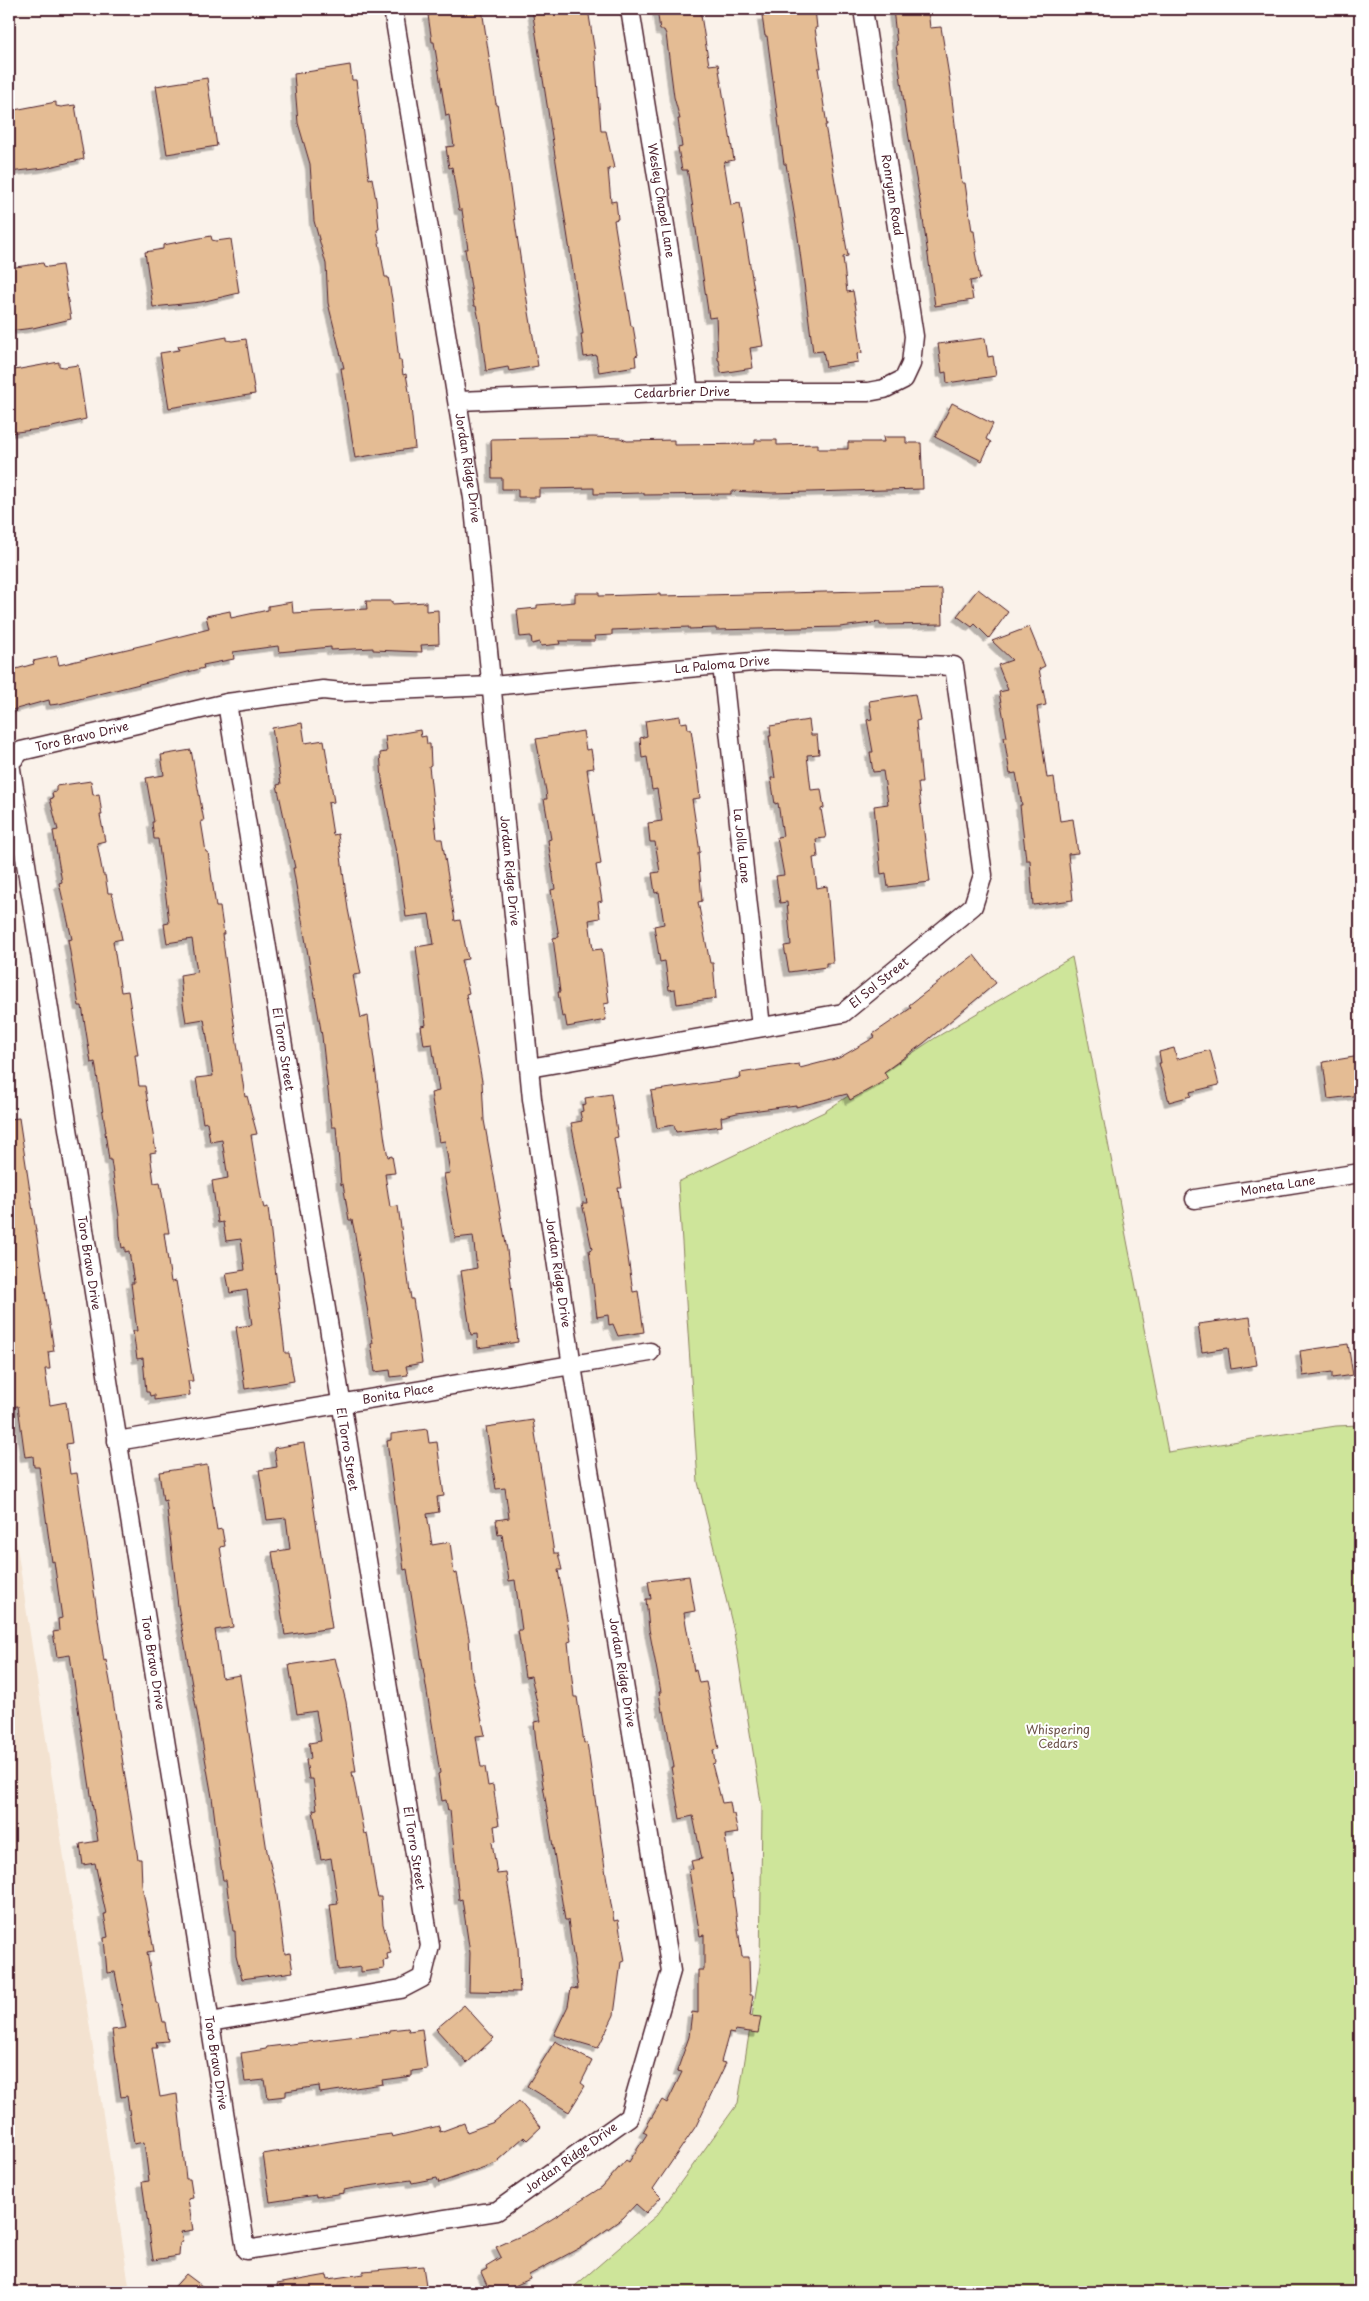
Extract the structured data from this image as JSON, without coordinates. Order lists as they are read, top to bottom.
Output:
{
  "streets": {
    "street": [
      "Ronryan Road",
      "Wesley Chapel Lane",
      "Cedarbrier Drive",
      "Jordan Ridge Drive",
      "La Paloma Drive",
      "Toro Bravo Drive",
      "La Jolla Lane",
      "El Sol Street",
      "El Torro Street",
      "Moneta Lane",
      "Bonita Place"
    ]
  },
  "crossings": [
    ["Ronryan Road", "Cedarbrier Drive"],
    ["Wesley Chapel Lane", "Cedarbrier Drive"],
    ["Cedarbrier Drive", "Jordan Ridge Drive"],
    ["Jordan Ridge Drive", "La Paloma Drive"],
    ["Jordan Ridge Drive", "Toro Bravo Drive"],
    ["Jordan Ridge Drive", "El Sol Street"],
    ["Jordan Ridge Drive", "Bonita Place"],
    ["La Paloma Drive", "Toro Bravo Drive"],
    ["La Paloma Drive", "La Jolla Lane"],
    ["La Paloma Drive", "El Sol Street"],
    ["Toro Bravo Drive", "El Torro Street"],
    ["Toro Bravo Drive", "Bonita Place"],
    ["La Jolla Lane", "El Sol Street"],
    ["El Torro Street", "Bonita Place"]
  ],
  "parks": ["Whispering Cedars"]
}
